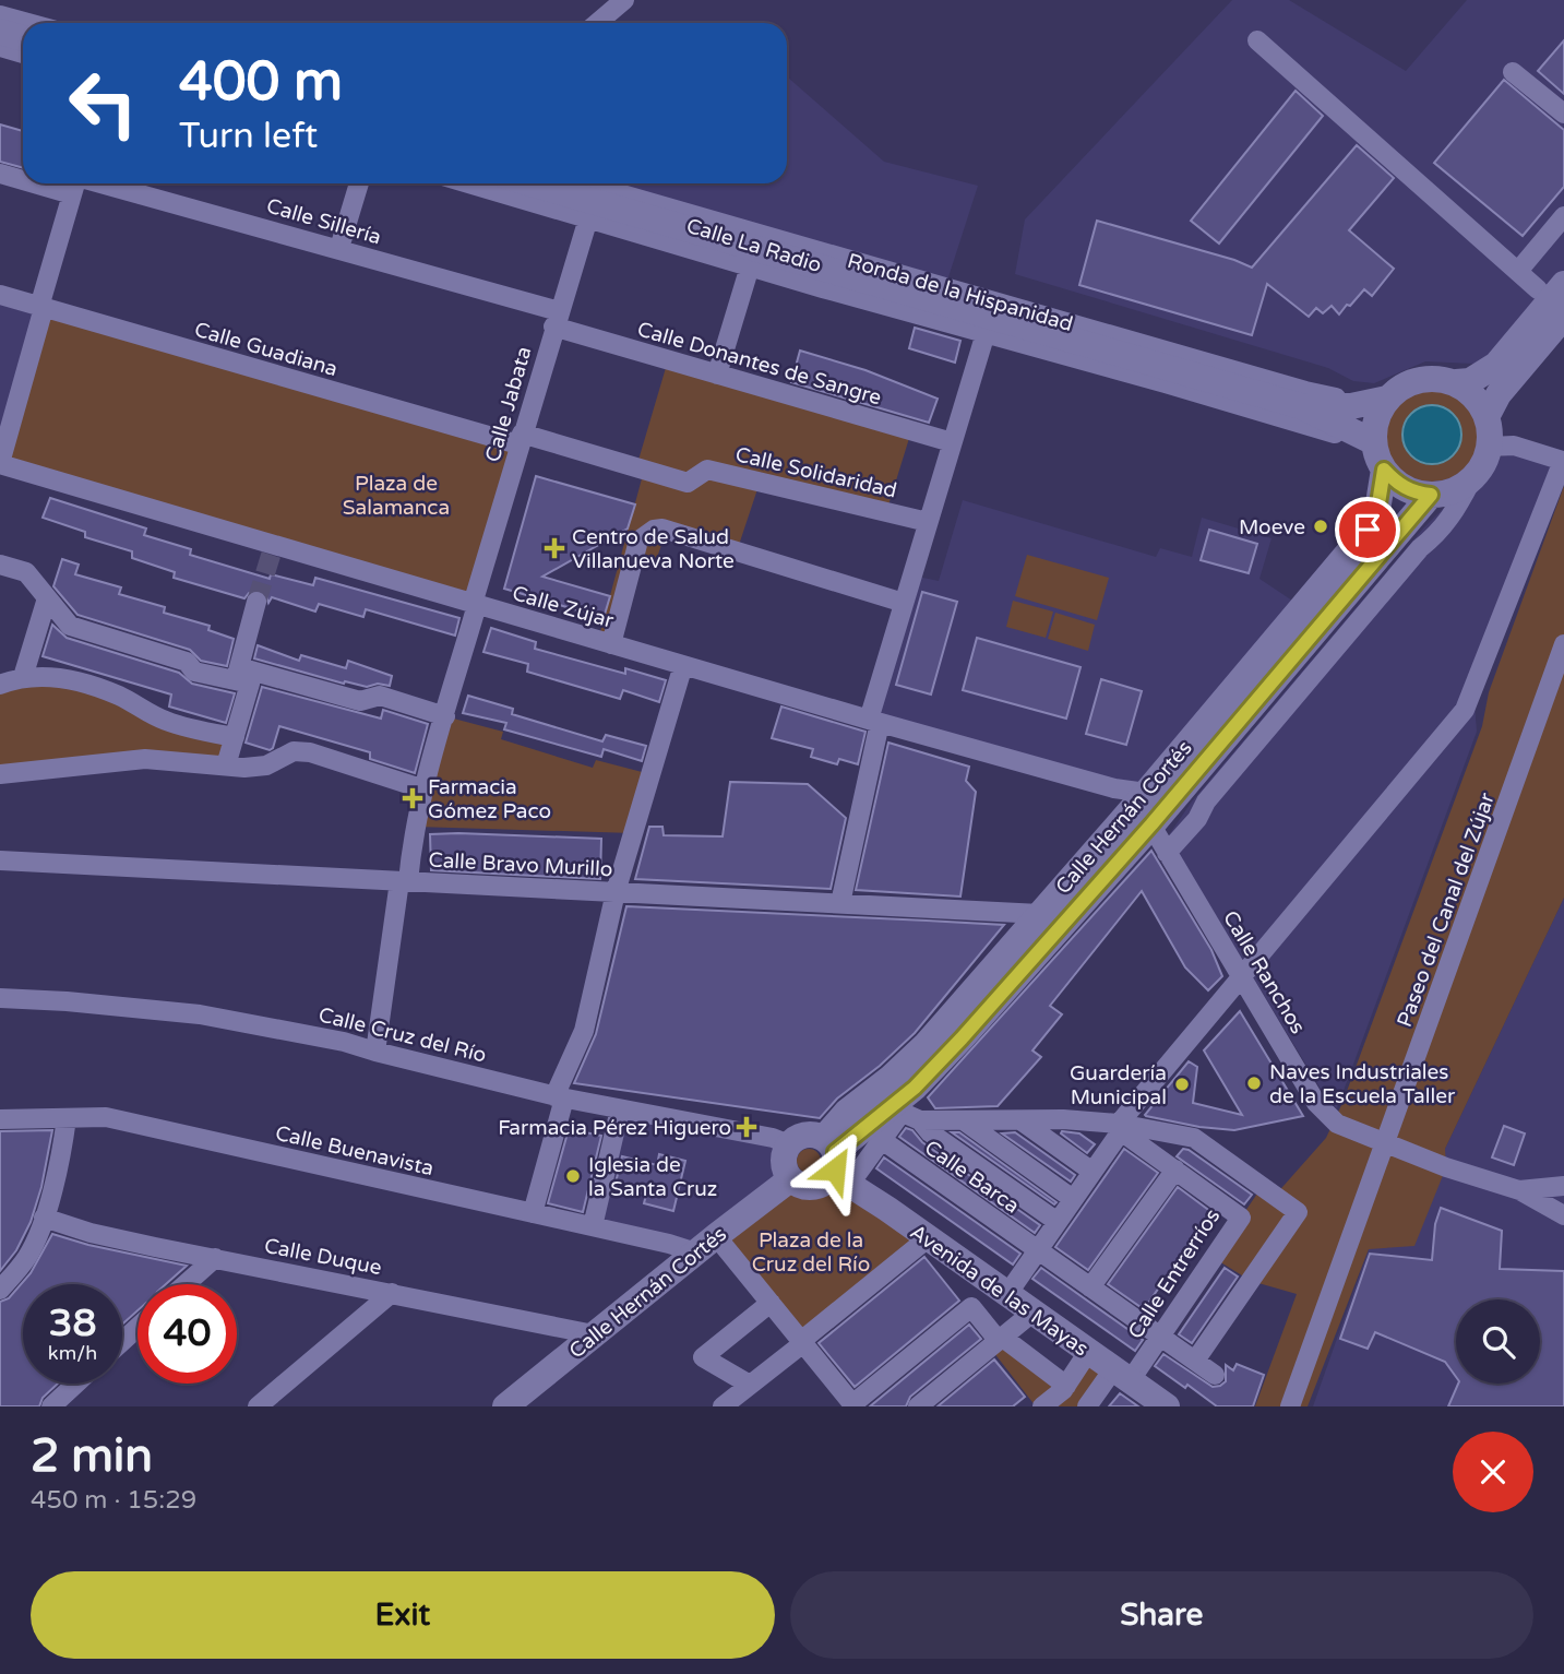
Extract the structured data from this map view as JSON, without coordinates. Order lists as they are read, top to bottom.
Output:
{
  "streets": {
    "street": [
      "Calle Sillería",
      "Calle La Radio",
      "Ronda de la Hispanidad",
      "Calle Guadiana",
      "Calle Donantes de Sangre",
      "Calle Jabata",
      "Calle Solidaridad",
      "Calle Zújar",
      "Calle Hernán Cortés",
      "Calle Bravo Murillo",
      "Paseo del Canal del Zújar",
      "Calle Ranchos",
      "Calle Cruz del Río",
      "Calle Buenavista",
      "Calle Barca",
      "Calle Duque",
      "Calle Entrerríos",
      "Avenida de las Mayas"
    ]
  },
  "crossings": [
    ["Calle Sillería", "Calle Donantes de Sangre"],
    ["Calle Sillería", "Calle Jabata"],
    ["Calle La Radio", "Ronda de la Hispanidad"],
    ["Calle La Radio", "Calle Jabata"],
    ["Calle La Radio", "Calle Hernán Cortés"],
    ["Ronda de la Hispanidad", "Calle Hernán Cortés"],
    ["Calle Guadiana", "Calle Jabata"],
    ["Calle Guadiana", "Calle Solidaridad"],
    ["Calle Donantes de Sangre", "Calle Jabata"],
    ["Calle Jabata", "Calle Solidaridad"],
    ["Calle Jabata", "Calle Zújar"],
    ["Calle Jabata", "Calle Bravo Murillo"],
    ["Calle Jabata", "Calle Cruz del Río"],
    ["Calle Zújar", "Calle Hernán Cortés"],
    ["Calle Zújar", "Calle Ranchos"],
    ["Calle Hernán Cortés", "Calle Bravo Murillo"],
    ["Calle Hernán Cortés", "Calle Ranchos"],
    ["Calle Hernán Cortés", "Calle Cruz del Río"],
    ["Calle Hernán Cortés", "Calle Buenavista"],
    ["Calle Hernán Cortés", "Calle Barca"],
    ["Calle Hernán Cortés", "Calle Duque"],
    ["Calle Hernán Cortés", "Avenida de las Mayas"],
    ["Paseo del Canal del Zújar", "Calle Ranchos"],
    ["Calle Cruz del Río", "Avenida de las Mayas"],
    ["Calle Barca", "Calle Entrerríos"],
    ["Calle Entrerríos", "Avenida de las Mayas"]
  ],
  "parks": ["Plaza de Salamanca", "Plaza de la Cruz del Río"],
  "places": {
    "other": [
      "Moeve",
      "Naves Industriales de la Escuela Taller",
      "Guardería Municipal",
      "Iglesia de la Santa Cruz"
    ],
    "health": ["Centro de Salud Villanueva Norte", "Farmacia Gómez Paco", "Farmacia Pérez Higuero"]
  },
  "page": {
    "turn": ["400 m", "Turn left"],
    "speed": "38 km/h",
    "limit": "40",
    "heading": ["2 min", "450 m · 15:29"],
    "buttons": ["Exit", "Share"]
  }
}
